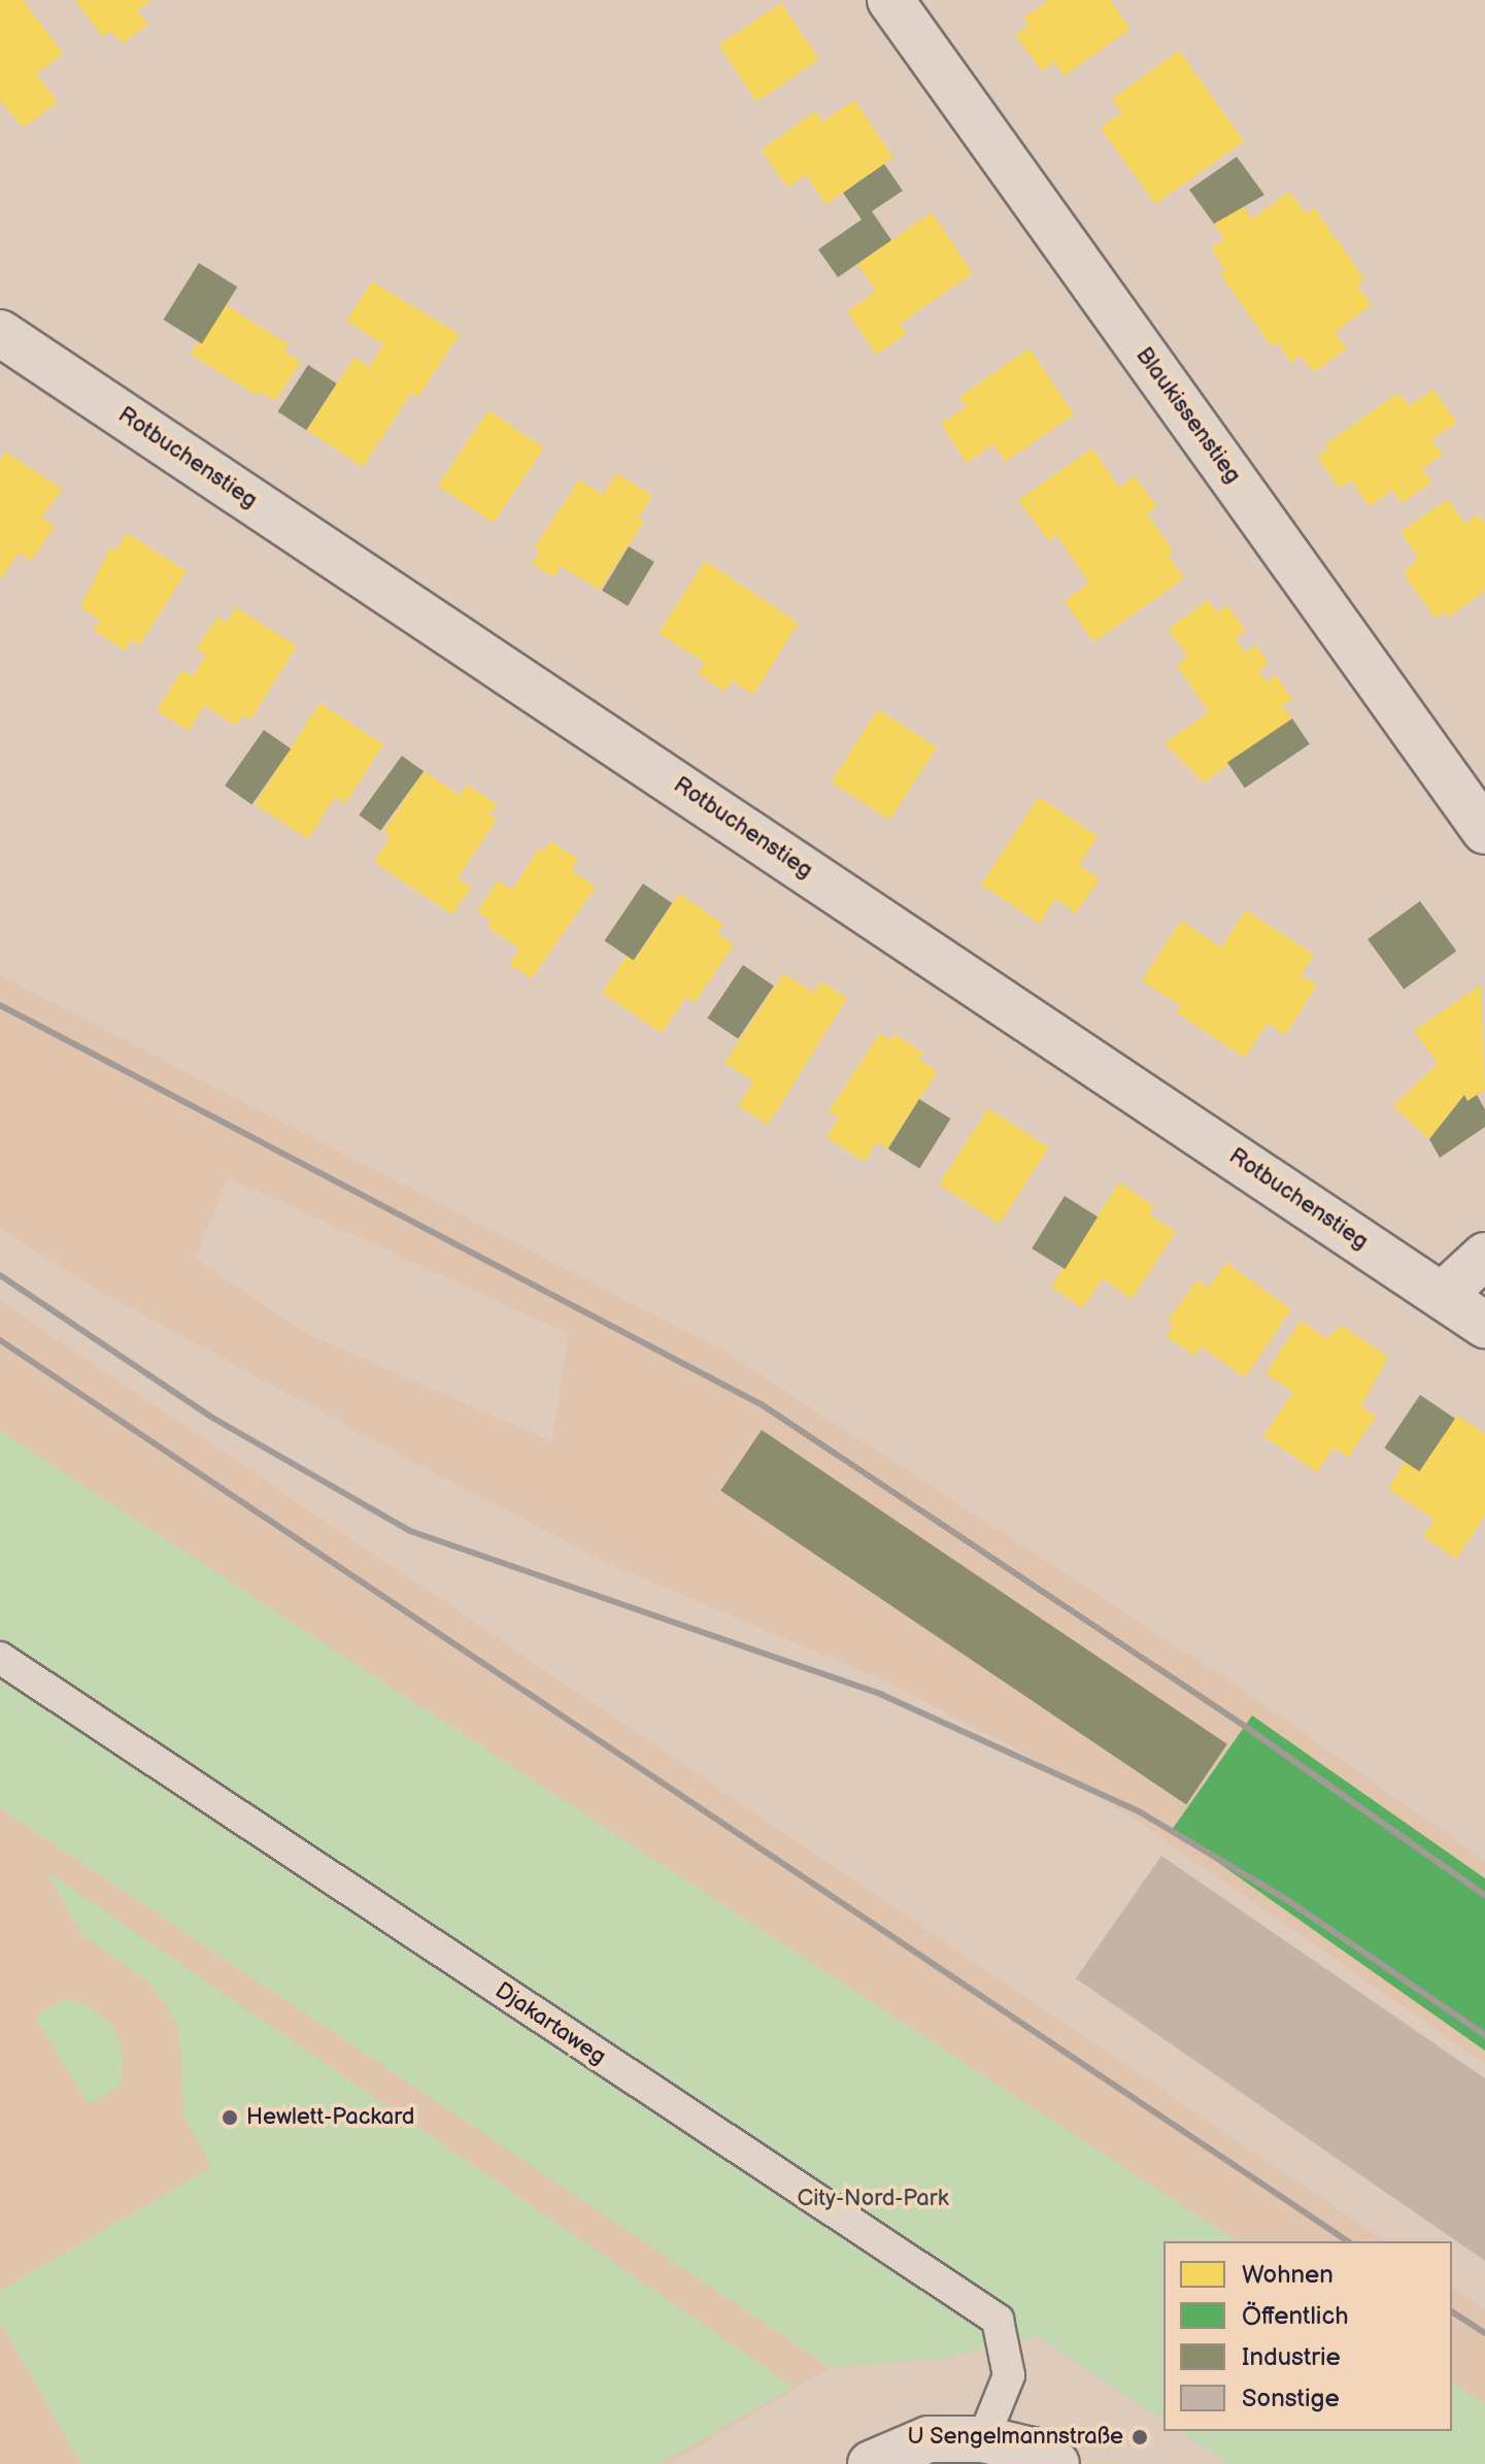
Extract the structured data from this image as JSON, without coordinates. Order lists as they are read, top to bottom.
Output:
{
  "streets": {
    "street": ["Blaukissenstieg", "Rotbuchenstieg"],
    "lane": ["Djakartaweg"]
  },
  "parks": ["City-Nord-Park"],
  "places": ["Hewlett-Packard", "U Sengelmannstraße"],
  "legend": [
    "Wohnen",
    "Öffentlich",
    "Industrie",
    "Sonstige"
  ]
}
